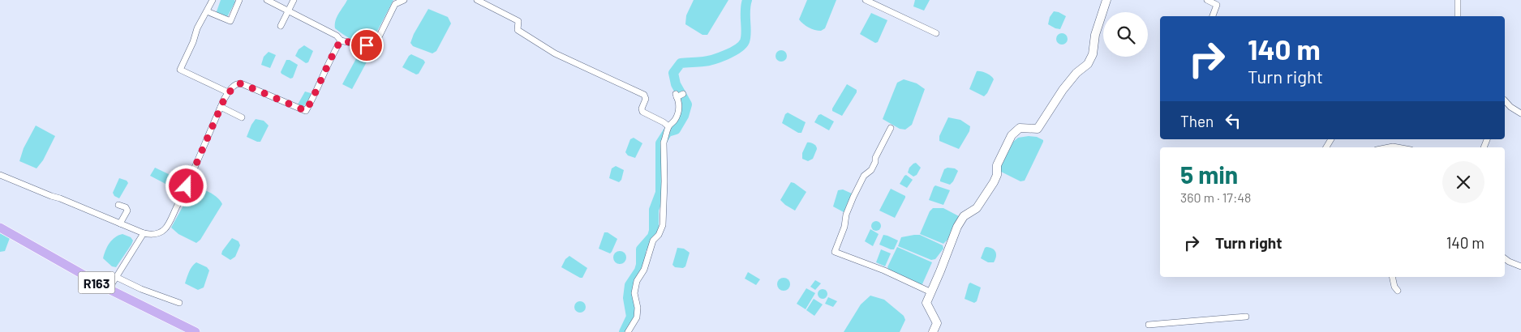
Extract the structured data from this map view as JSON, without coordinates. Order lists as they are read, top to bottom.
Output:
{
  "streets": {
    "main road": ["R163"]
  },
  "page": {
    "turn": ["140 m", "Turn right"],
    "then": "Then",
    "heading": ["5 min", "360 m · 17:48"],
    "list": [
      {
        "name": "Turn right",
        "value": "140 m"
      }
    ]
  }
}
